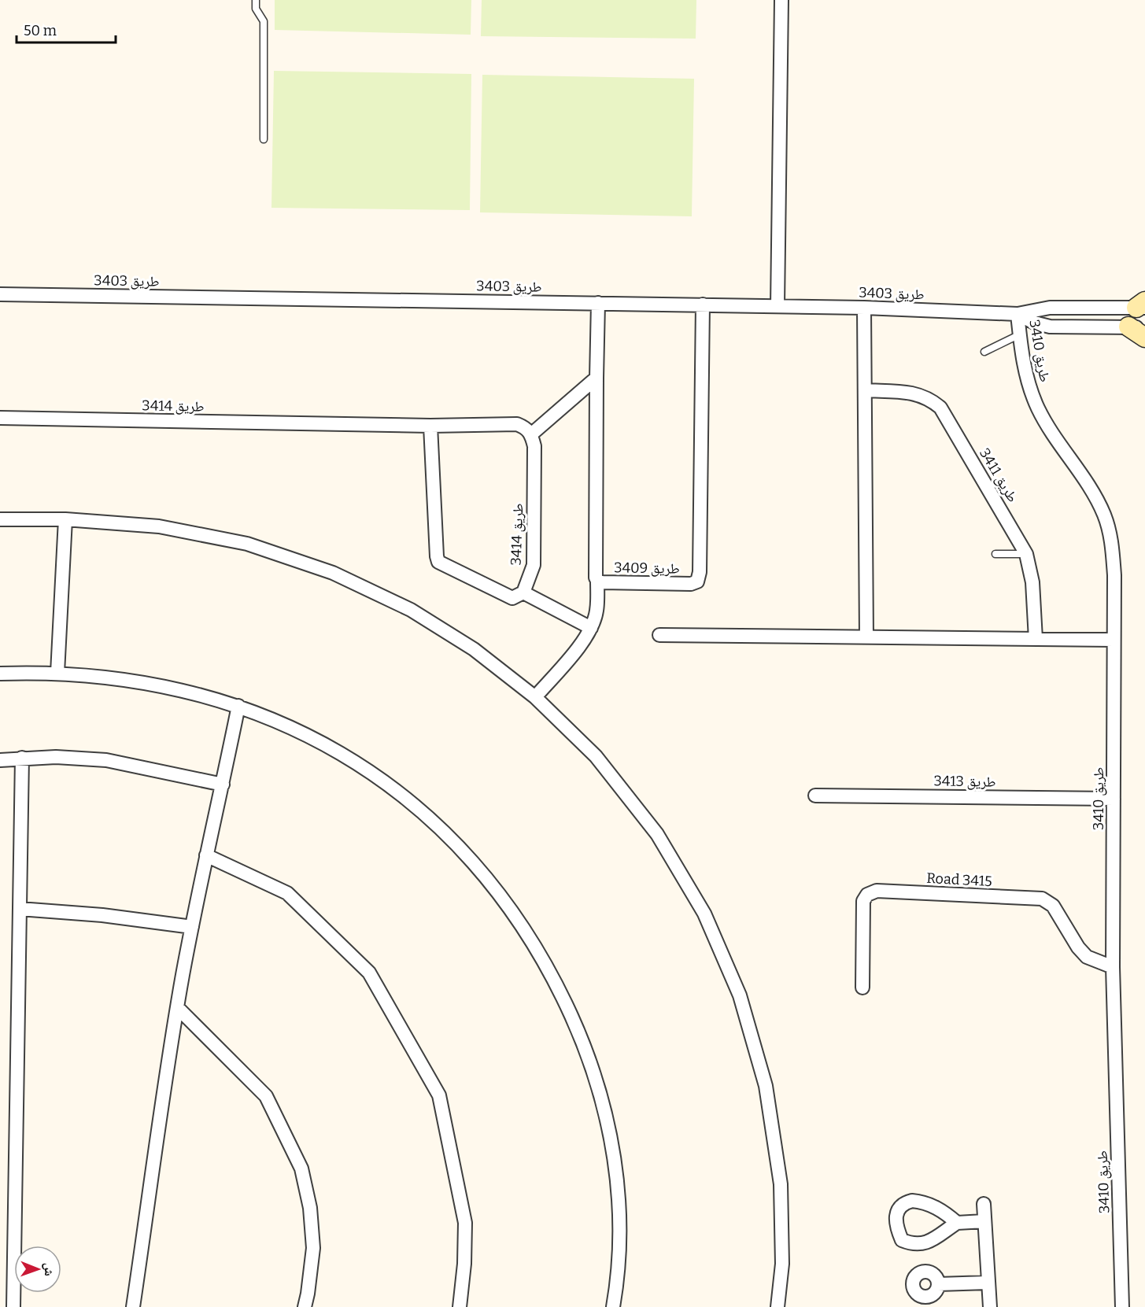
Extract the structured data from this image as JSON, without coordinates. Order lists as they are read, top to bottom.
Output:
{
  "streets": {
    "street": [
      "طريق 3403",
      "طريق 3410",
      "طريق 3414",
      "طريق 3411",
      "طريق 3409",
      "طريق 3413",
      "Road 3415"
    ]
  },
  "crossings": [
    ["طريق 3403", "طريق 3410"],
    ["طريق 3403", "طريق 3409"],
    ["طريق 3410", "طريق 3413"],
    ["طريق 3410", "Road 3415"]
  ],
  "scale_bar": "50 m",
  "north": "right"
}
